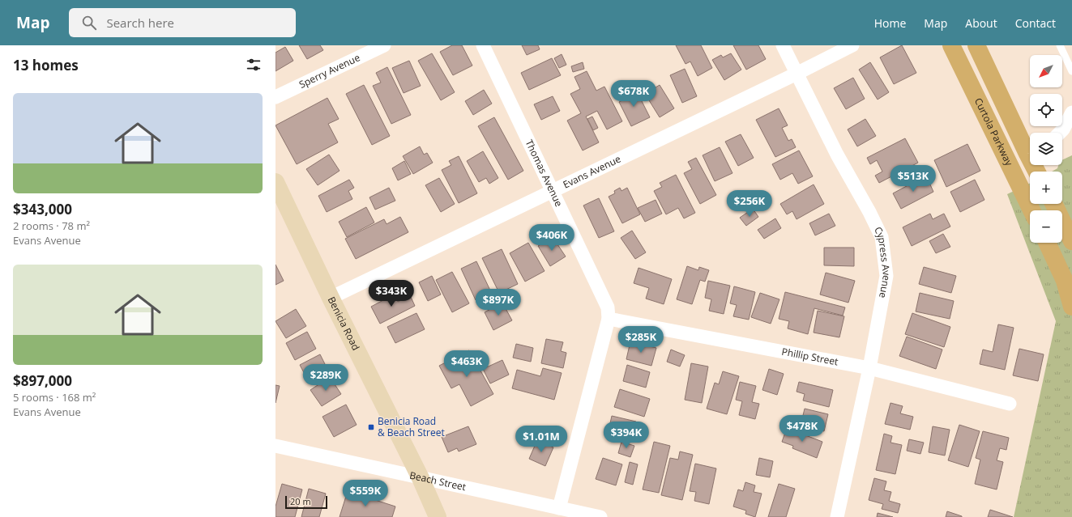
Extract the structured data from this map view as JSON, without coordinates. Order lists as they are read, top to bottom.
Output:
{
  "streets": {
    "main road": ["Curtola Parkway", "Benicia Road"],
    "street": [
      "Sperry Avenue",
      "Evans Avenue",
      "Thomas Avenue",
      "Cypress Avenue",
      "Phillip Street",
      "Beach Street"
    ]
  },
  "crossings": [
    ["Evans Avenue", "Thomas Avenue"],
    ["Evans Avenue", "Cypress Avenue"],
    ["Evans Avenue", "Benicia Road"],
    ["Thomas Avenue", "Phillip Street"],
    ["Thomas Avenue", "Beach Street"],
    ["Cypress Avenue", "Phillip Street"],
    ["Benicia Road", "Beach Street"]
  ],
  "places": {
    "transit": ["Benicia Road & Beach Street"]
  },
  "scale_bar": "20 m",
  "north": "bottom left",
  "page": {
    "header": "Map",
    "search": "Search here",
    "nav": [
      "Home",
      "Map",
      "About",
      "Contact"
    ],
    "heading": "13 homes",
    "map_buttons": ["+", "−"],
    "price": [
      "$678K",
      "$513K",
      "$256K",
      "$406K",
      "$343K",
      "$897K",
      "$285K",
      "$463K",
      "$289K",
      "$478K",
      "$394K",
      "$1.01M",
      "$559K"
    ],
    "list": [
      {
        "name": "$343,000",
        "note": "2 rooms · 78 m² · Evans Avenue"
      },
      {
        "name": "$897,000",
        "note": "5 rooms · 168 m² · Evans Avenue"
      }
    ],
    "scale": "20 m"
  }
}
